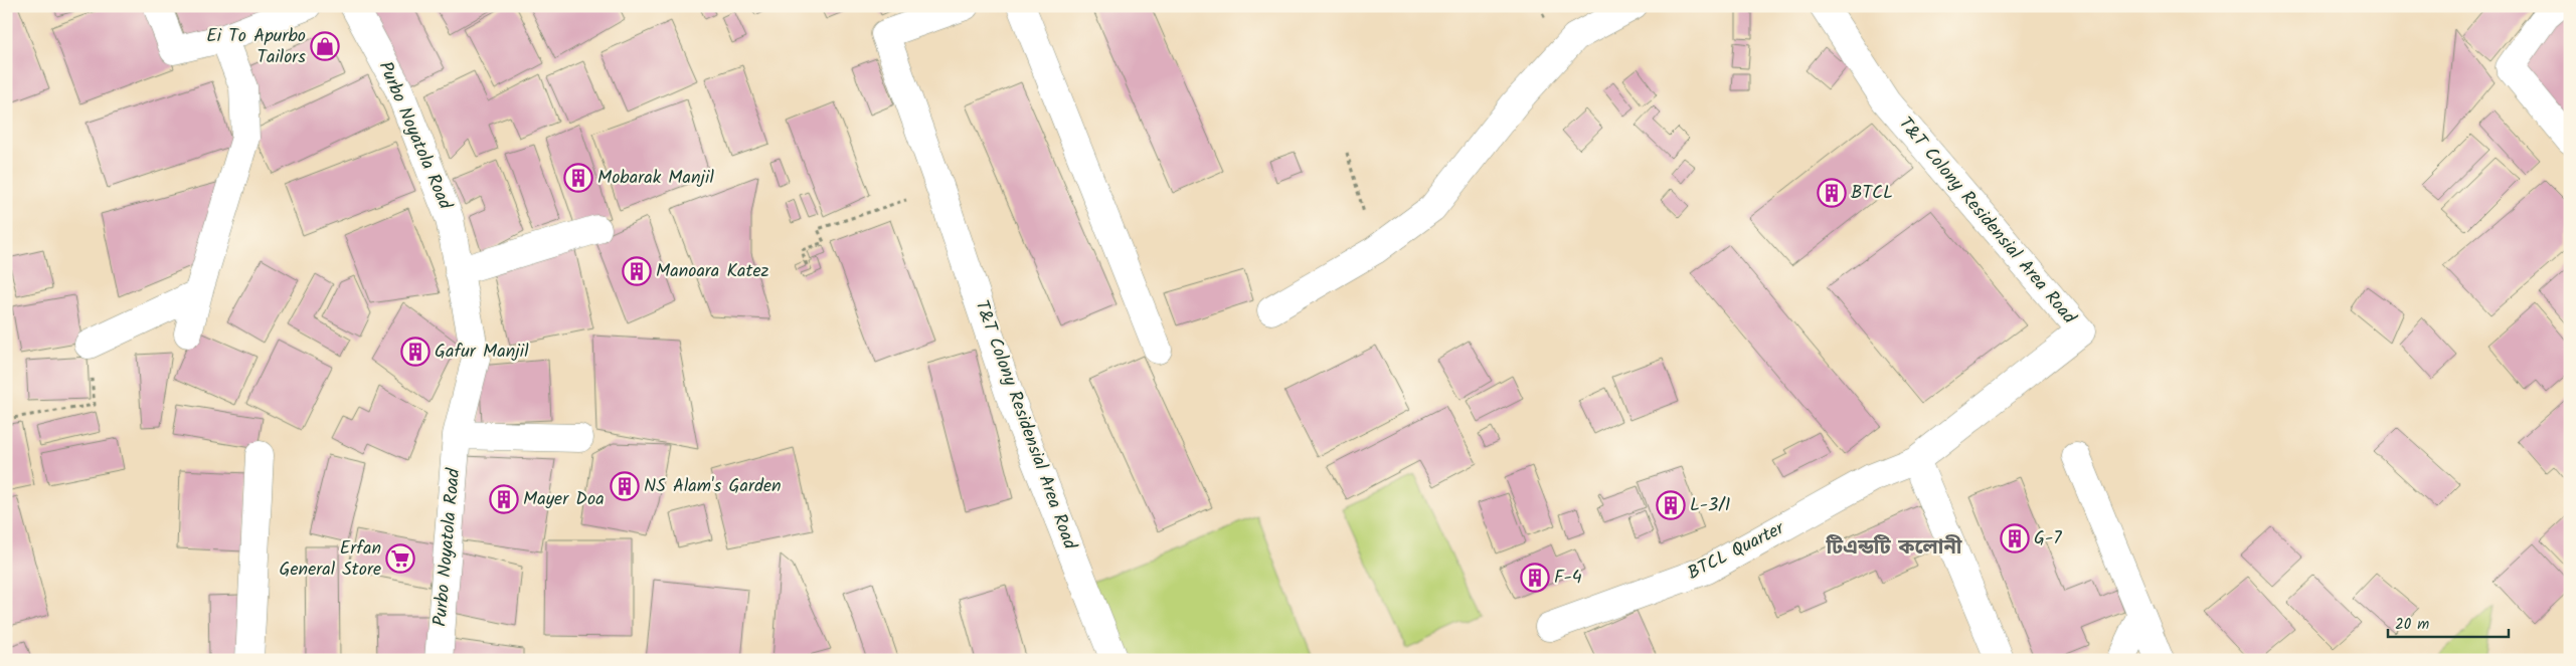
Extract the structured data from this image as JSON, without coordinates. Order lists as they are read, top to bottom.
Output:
{
  "streets": {
    "street": ["Purbo Noyatola Road", "T&T Colony Residensial Area Road", "BTCL Quarter"]
  },
  "crossings": [
    ["T&T Colony Residensial Area Road", "BTCL Quarter"]
  ],
  "districts": ["টিএন্ডটি কলোনী"],
  "places": {
    "shop": ["Ei To Apurbo Tailors"],
    "building": [
      "Mobarak Manjil",
      "BTCL",
      "Manoara Katez",
      "Gafur Manjil",
      "NS Alam's Garden",
      "Mayer Doa",
      "L-3/1",
      "G-7",
      "F-4"
    ],
    "supermarket": ["Erfan General Store"]
  },
  "scale_bar": "20 m"
}
